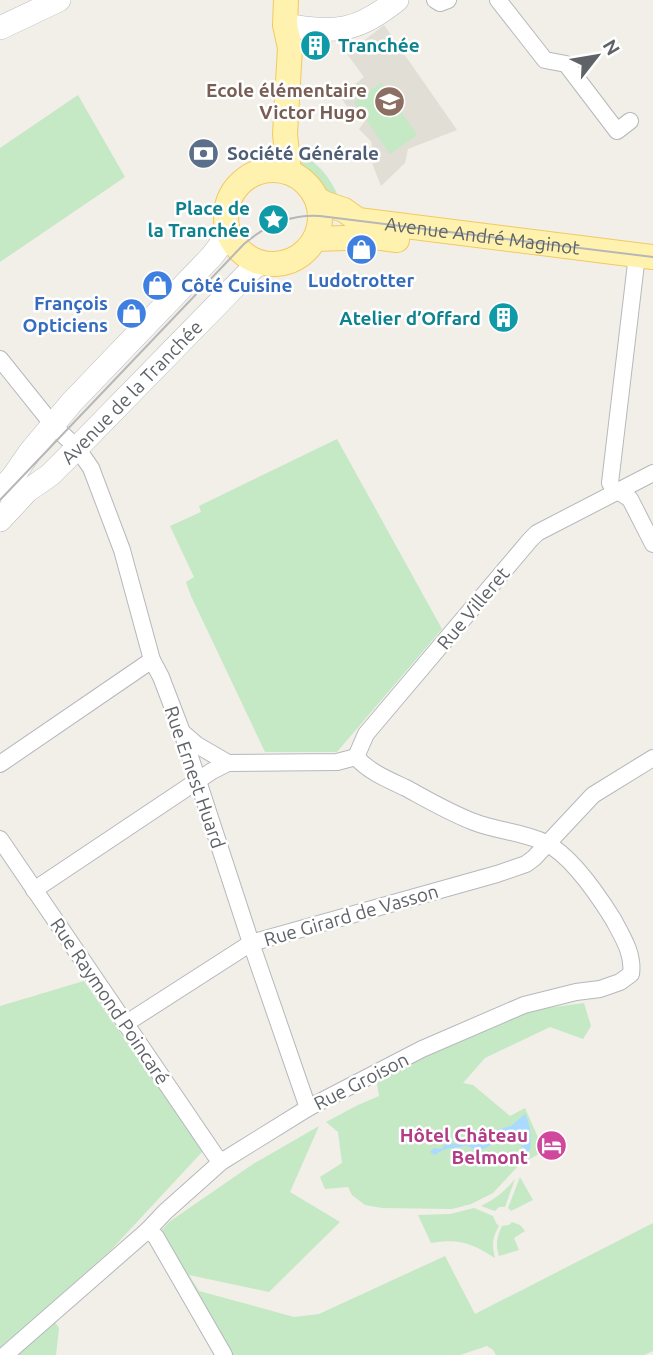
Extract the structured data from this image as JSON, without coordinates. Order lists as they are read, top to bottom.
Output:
{
  "streets": {
    "main road": ["Avenue André Maginot", "Avenue de la Tranchée"],
    "street": [
      "Rue Villeret",
      "Rue Ernest Huard",
      "Rue Girard de Vasson",
      "Rue Raymond Poincaré",
      "Rue Groison"
    ]
  },
  "crossings": [
    ["Avenue André Maginot", "Avenue de la Tranchée"],
    ["Avenue de la Tranchée", "Rue Ernest Huard"],
    ["Rue Ernest Huard", "Rue Girard de Vasson"],
    ["Rue Ernest Huard", "Rue Groison"],
    ["Rue Girard de Vasson", "Rue Raymond Poincaré"],
    ["Rue Girard de Vasson", "Rue Groison"],
    ["Rue Raymond Poincaré", "Rue Groison"]
  ],
  "places": {
    "building": ["Tranchée", "Atelier d’Offard"],
    "school or university": ["Ecole élémentaire Victor Hugo"],
    "bank": ["Société Générale"],
    "place": ["Place de la Tranchée"],
    "shop": ["Ludotrotter", "Côté Cuisine", "François Opticiens"],
    "hotel": ["Hôtel Château Belmont"]
  },
  "north": "top right"
}
